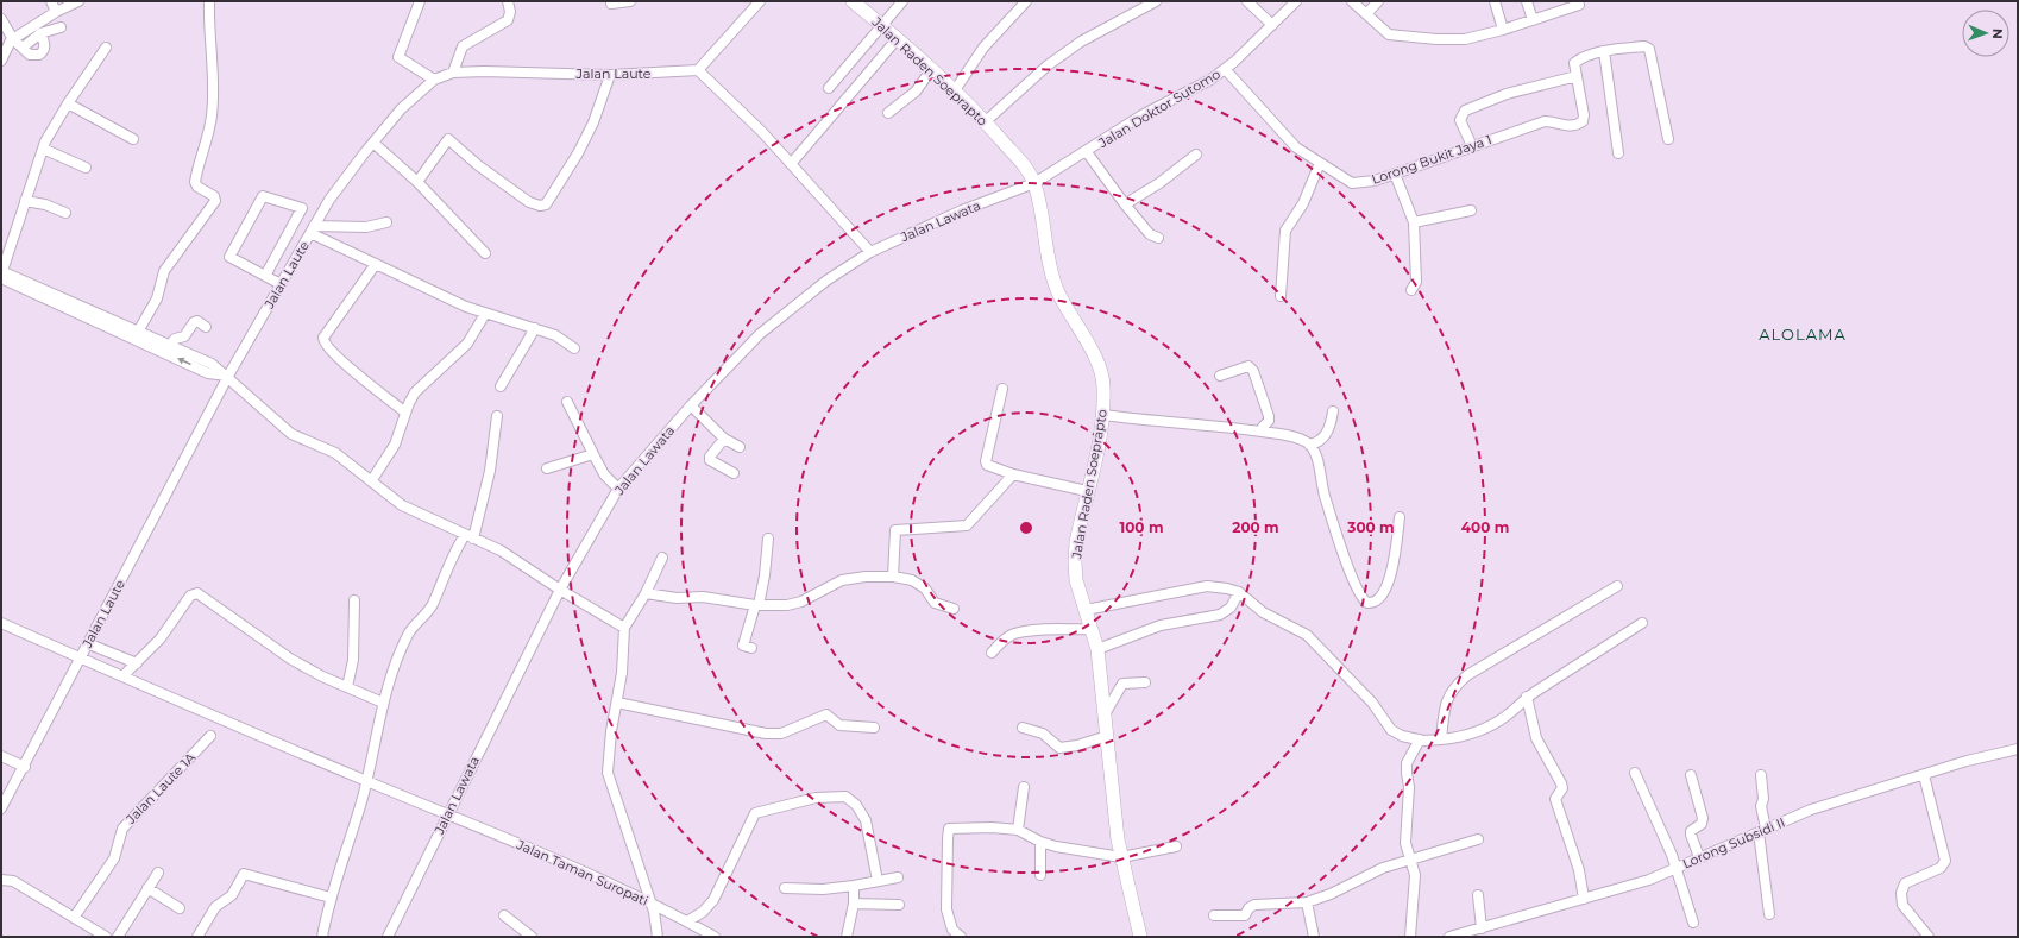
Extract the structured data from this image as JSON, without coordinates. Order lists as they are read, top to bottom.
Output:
{
  "streets": {
    "highway": ["Jalan Raden Soeprapto"],
    "street": [
      "Jalan Laute",
      "Jalan Doktor Sutomo",
      "Lorong Bukit Jaya 1",
      "Jalan Lawata",
      "Jalan Laute 1A",
      "Lorong Subsidi II",
      "Jalan Taman Suropati"
    ]
  },
  "crossings": [
    ["Jalan Raden Soeprapto", "Jalan Doktor Sutomo"],
    ["Jalan Raden Soeprapto", "Jalan Lawata"],
    ["Jalan Laute", "Jalan Taman Suropati"],
    ["Jalan Doktor Sutomo", "Lorong Bukit Jaya 1"],
    ["Jalan Doktor Sutomo", "Jalan Lawata"],
    ["Jalan Lawata", "Jalan Taman Suropati"]
  ],
  "districts": ["ALOLAMA"],
  "north": "right",
  "rings": [
    "100 m",
    "200 m",
    "300 m",
    "400 m"
  ]
}
